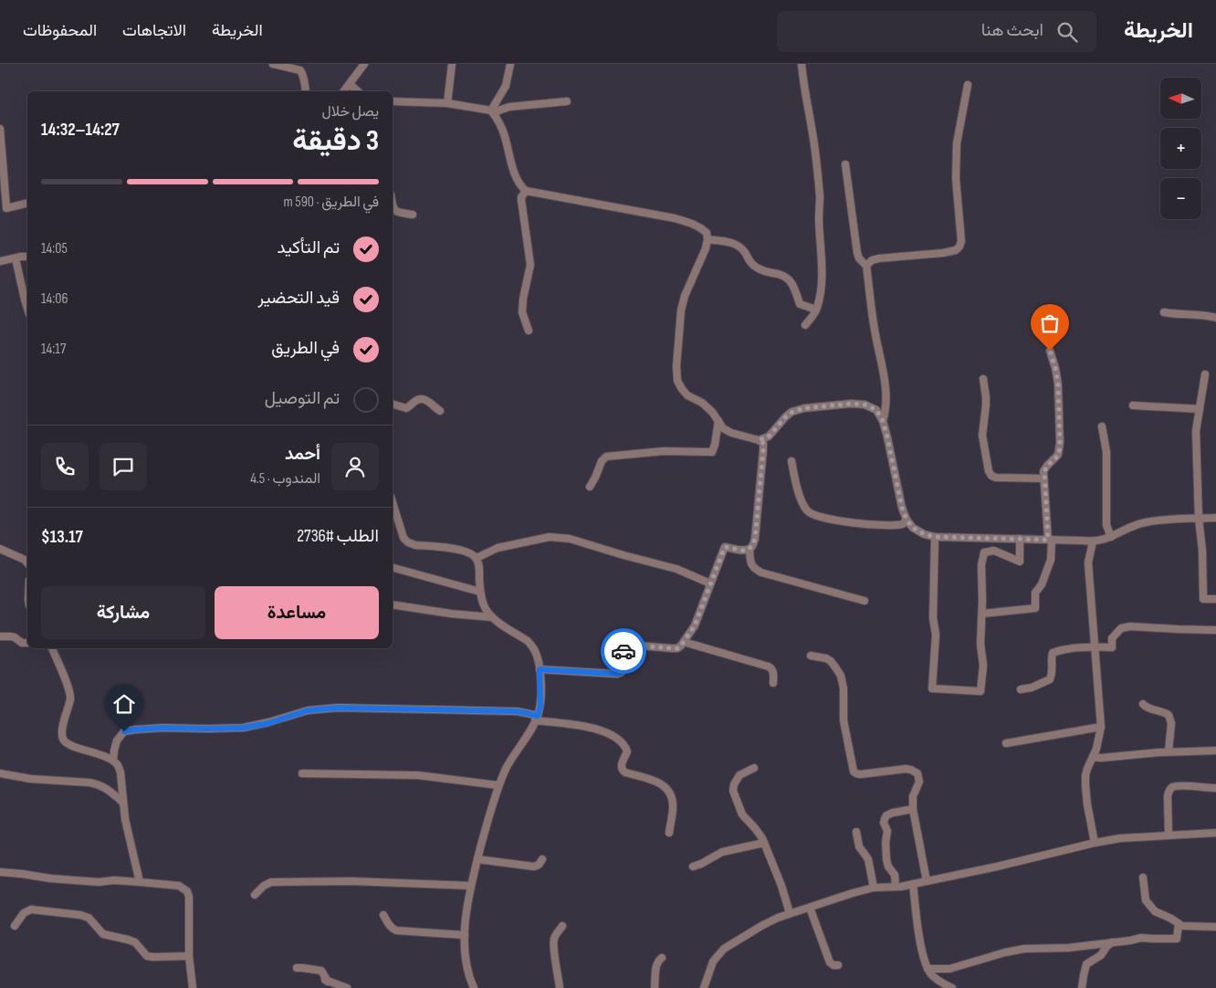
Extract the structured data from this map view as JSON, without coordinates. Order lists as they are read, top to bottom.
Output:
{
  "north": "left",
  "page": {
    "header": "الخريطة",
    "search": "ابحث هنا",
    "nav": ["الخريطة", "الاتجاهات", "المحفوظات"],
    "map_buttons": ["+", "−"],
    "heading": ["3 دقيقة", "يصل خلال", "14:27–14:32"],
    "panel": [
      "أحمد",
      "المندوب · 4.5",
      "الطلب #2736",
      "$13.17"
    ],
    "bar": "في الطريق · 590 m",
    "list": [
      ["تم التأكيد", "14:05"],
      ["قيد التحضير", "14:06"],
      ["في الطريق", "14:17"],
      "تم التوصيل"
    ],
    "buttons": ["مساعدة", "مشاركة"]
  }
}
